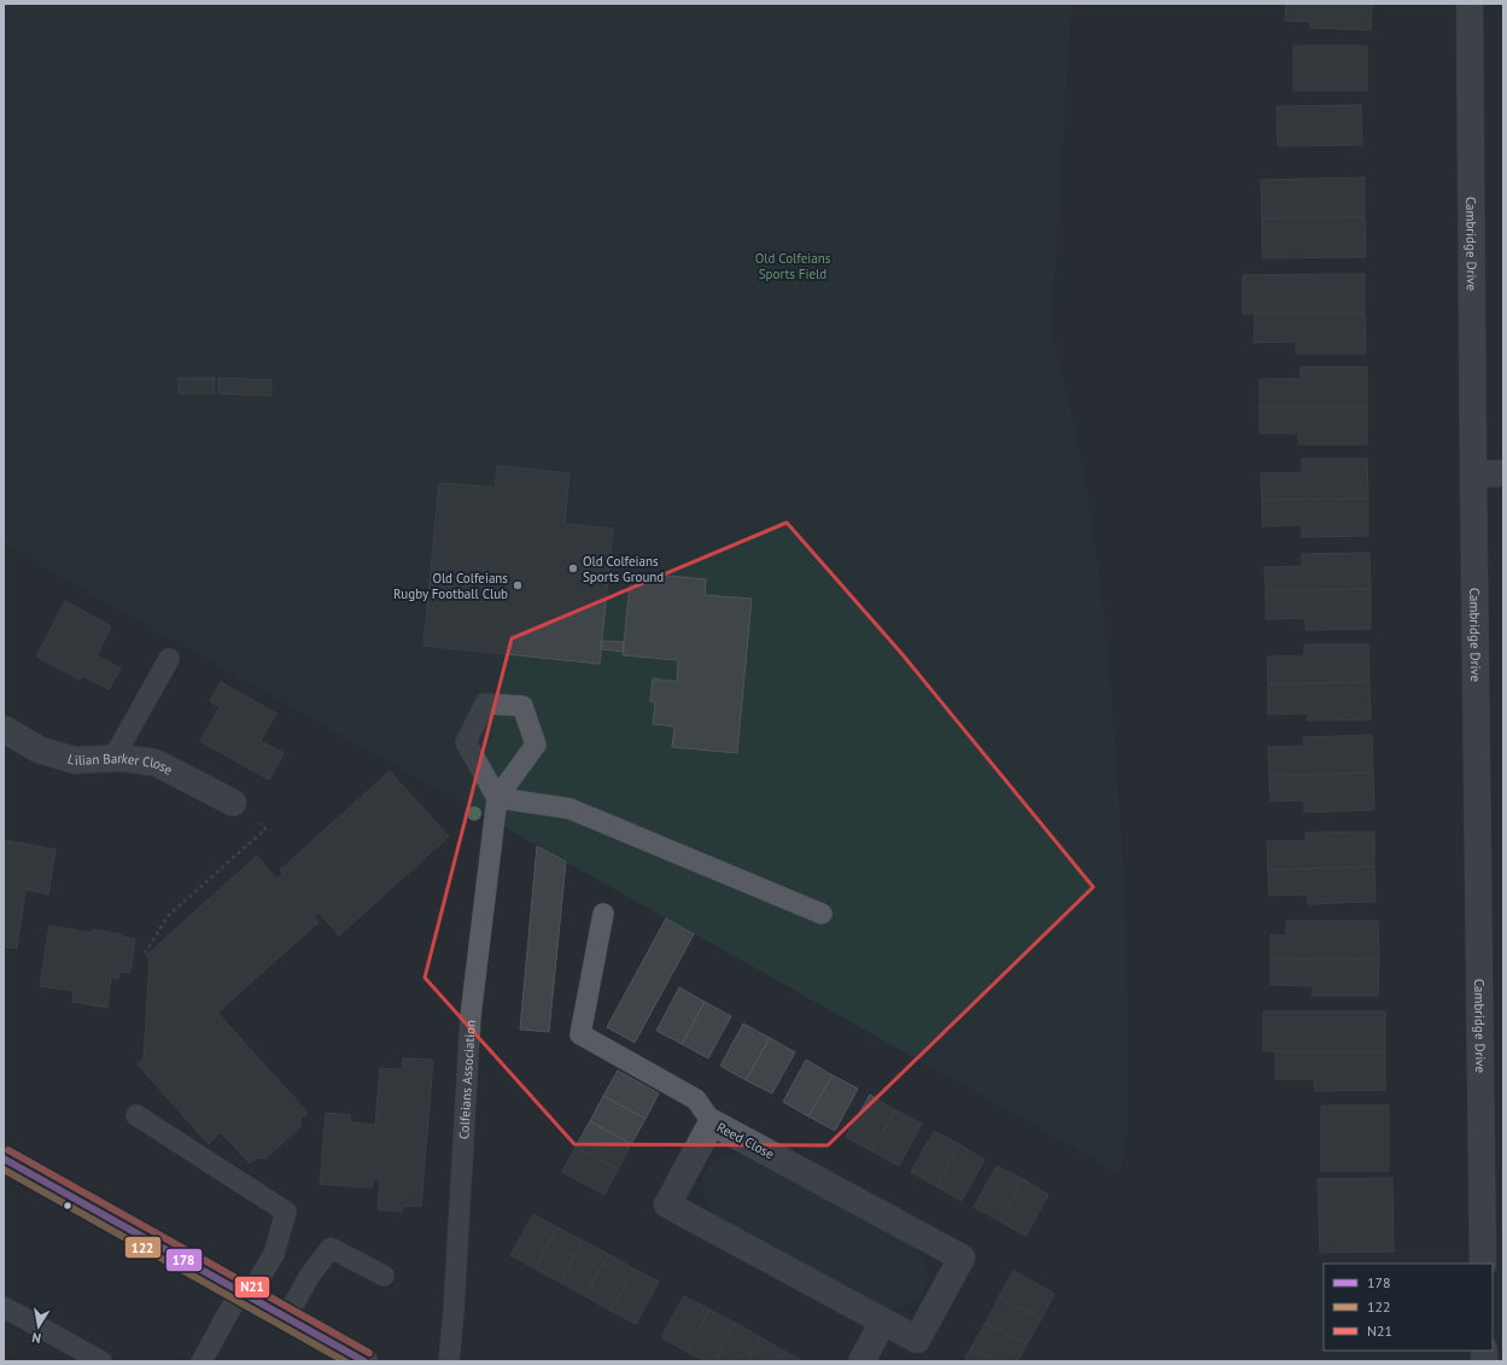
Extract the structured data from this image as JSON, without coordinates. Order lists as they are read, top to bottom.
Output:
{
  "streets": {
    "street": ["Cambridge Drive", "Lilian Barker Close", "Reed Close"],
    "lane": ["Colfeians Association"]
  },
  "parks": ["Old Colfeians Sports Field"],
  "places": ["Old Colfeians Sports Ground", "Old Colfeians Rugby Football Club"],
  "lines": ["transit line N21", "transit line 178", "transit line 122"],
  "legend": ["178", "122", "N21"],
  "north": "bottom"
}
